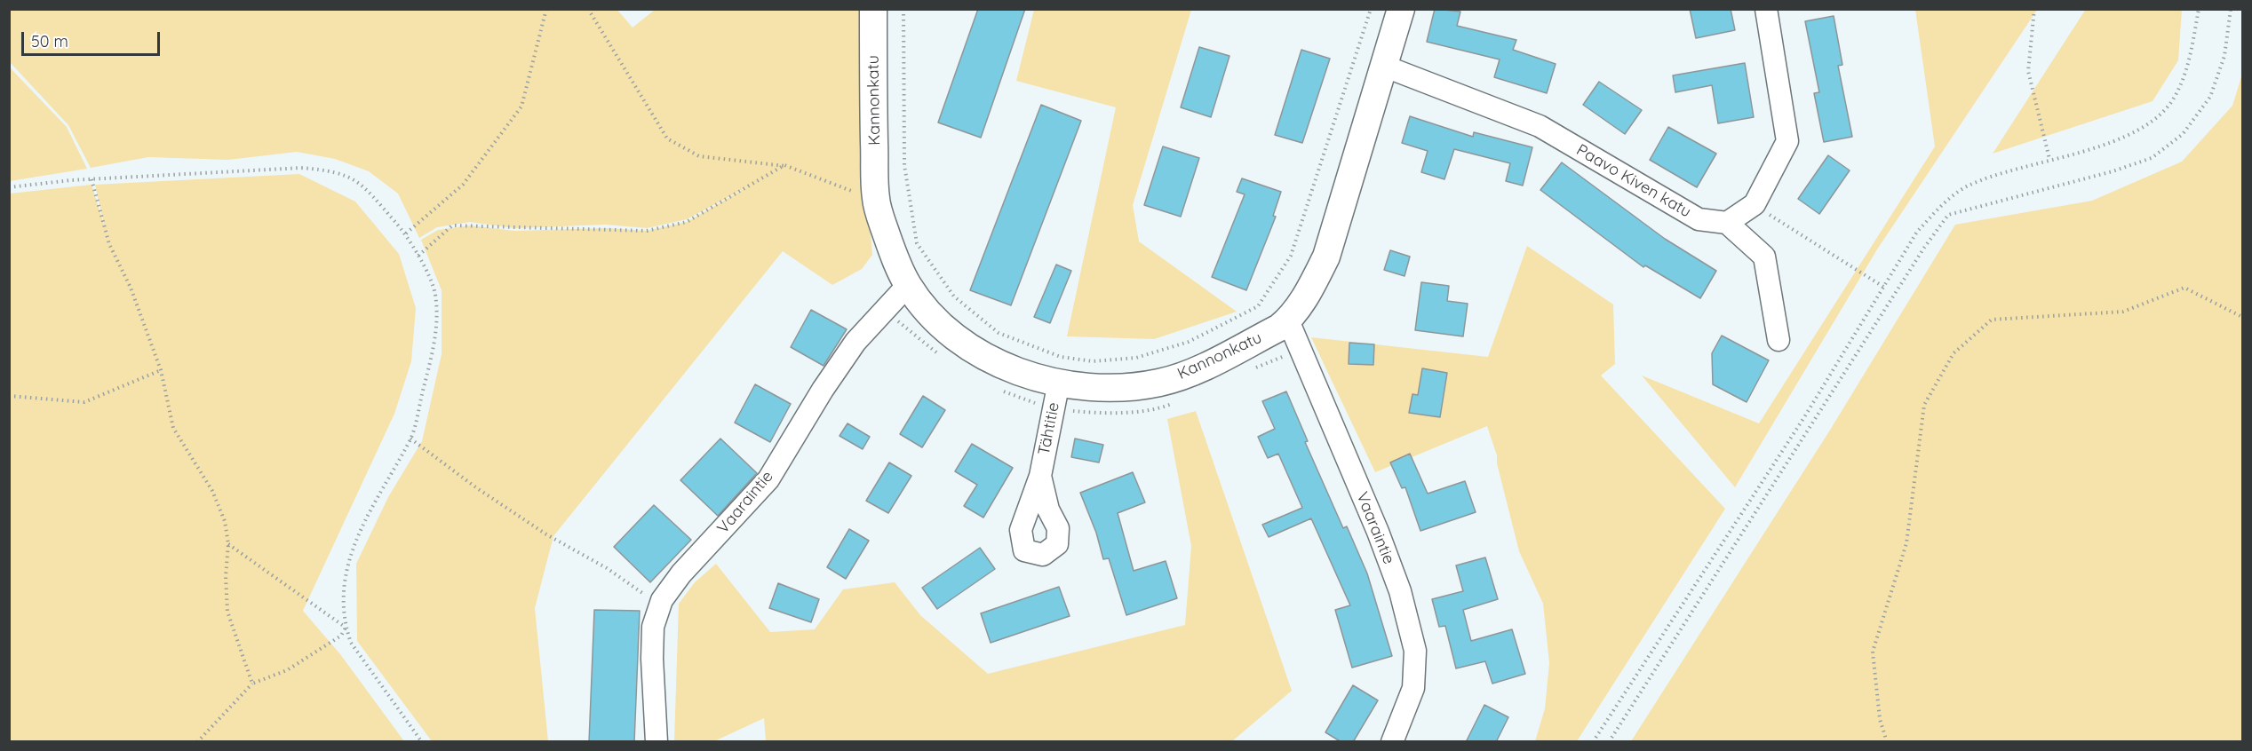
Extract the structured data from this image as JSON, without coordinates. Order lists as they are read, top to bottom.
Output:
{
  "streets": {
    "street": [
      "Kannonkatu",
      "Paavo Kiven katu",
      "Tähtitie",
      "Vaaraintie"
    ]
  },
  "crossings": [
    ["Kannonkatu", "Paavo Kiven katu"],
    ["Kannonkatu", "Tähtitie"],
    ["Kannonkatu", "Vaaraintie"]
  ],
  "scale_bar": "50 m"
}
